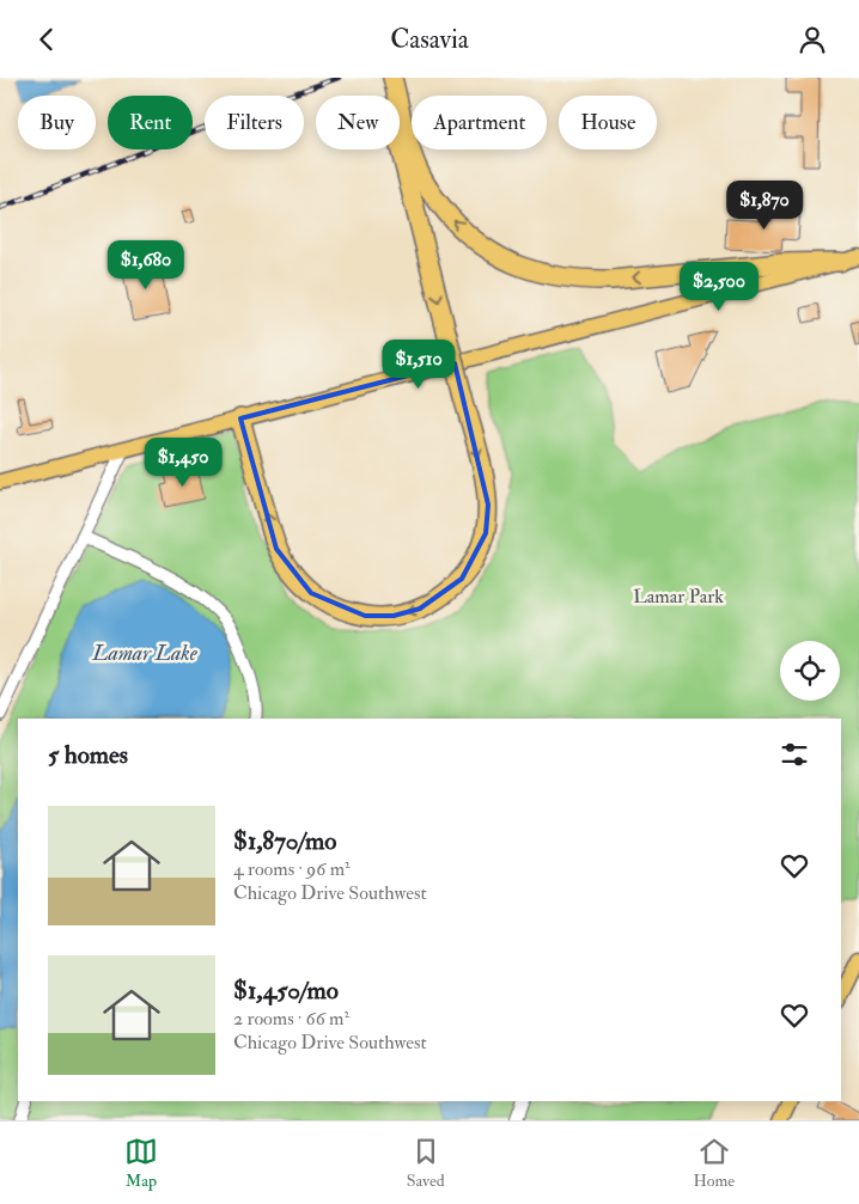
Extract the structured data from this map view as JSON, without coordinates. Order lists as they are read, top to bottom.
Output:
{
  "water": ["Lamar Lake"],
  "parks": ["Lamar Park"],
  "page": {
    "header": "Casavia",
    "chip": [
      "Buy",
      "Rent",
      "Filters",
      "New",
      "Apartment",
      "House"
    ],
    "price": [
      "$1,870",
      "$1,680",
      "$2,500",
      "$1,510",
      "$1,450"
    ],
    "heading": "5 homes",
    "list": [
      {
        "name": "$1,870/mo",
        "note": "4 rooms · 96 m² · Chicago Drive Southwest"
      },
      {
        "name": "$1,450/mo",
        "note": "2 rooms · 66 m² · Chicago Drive Southwest"
      }
    ],
    "tabs": ["Map", "Saved", "Home"]
  }
}
